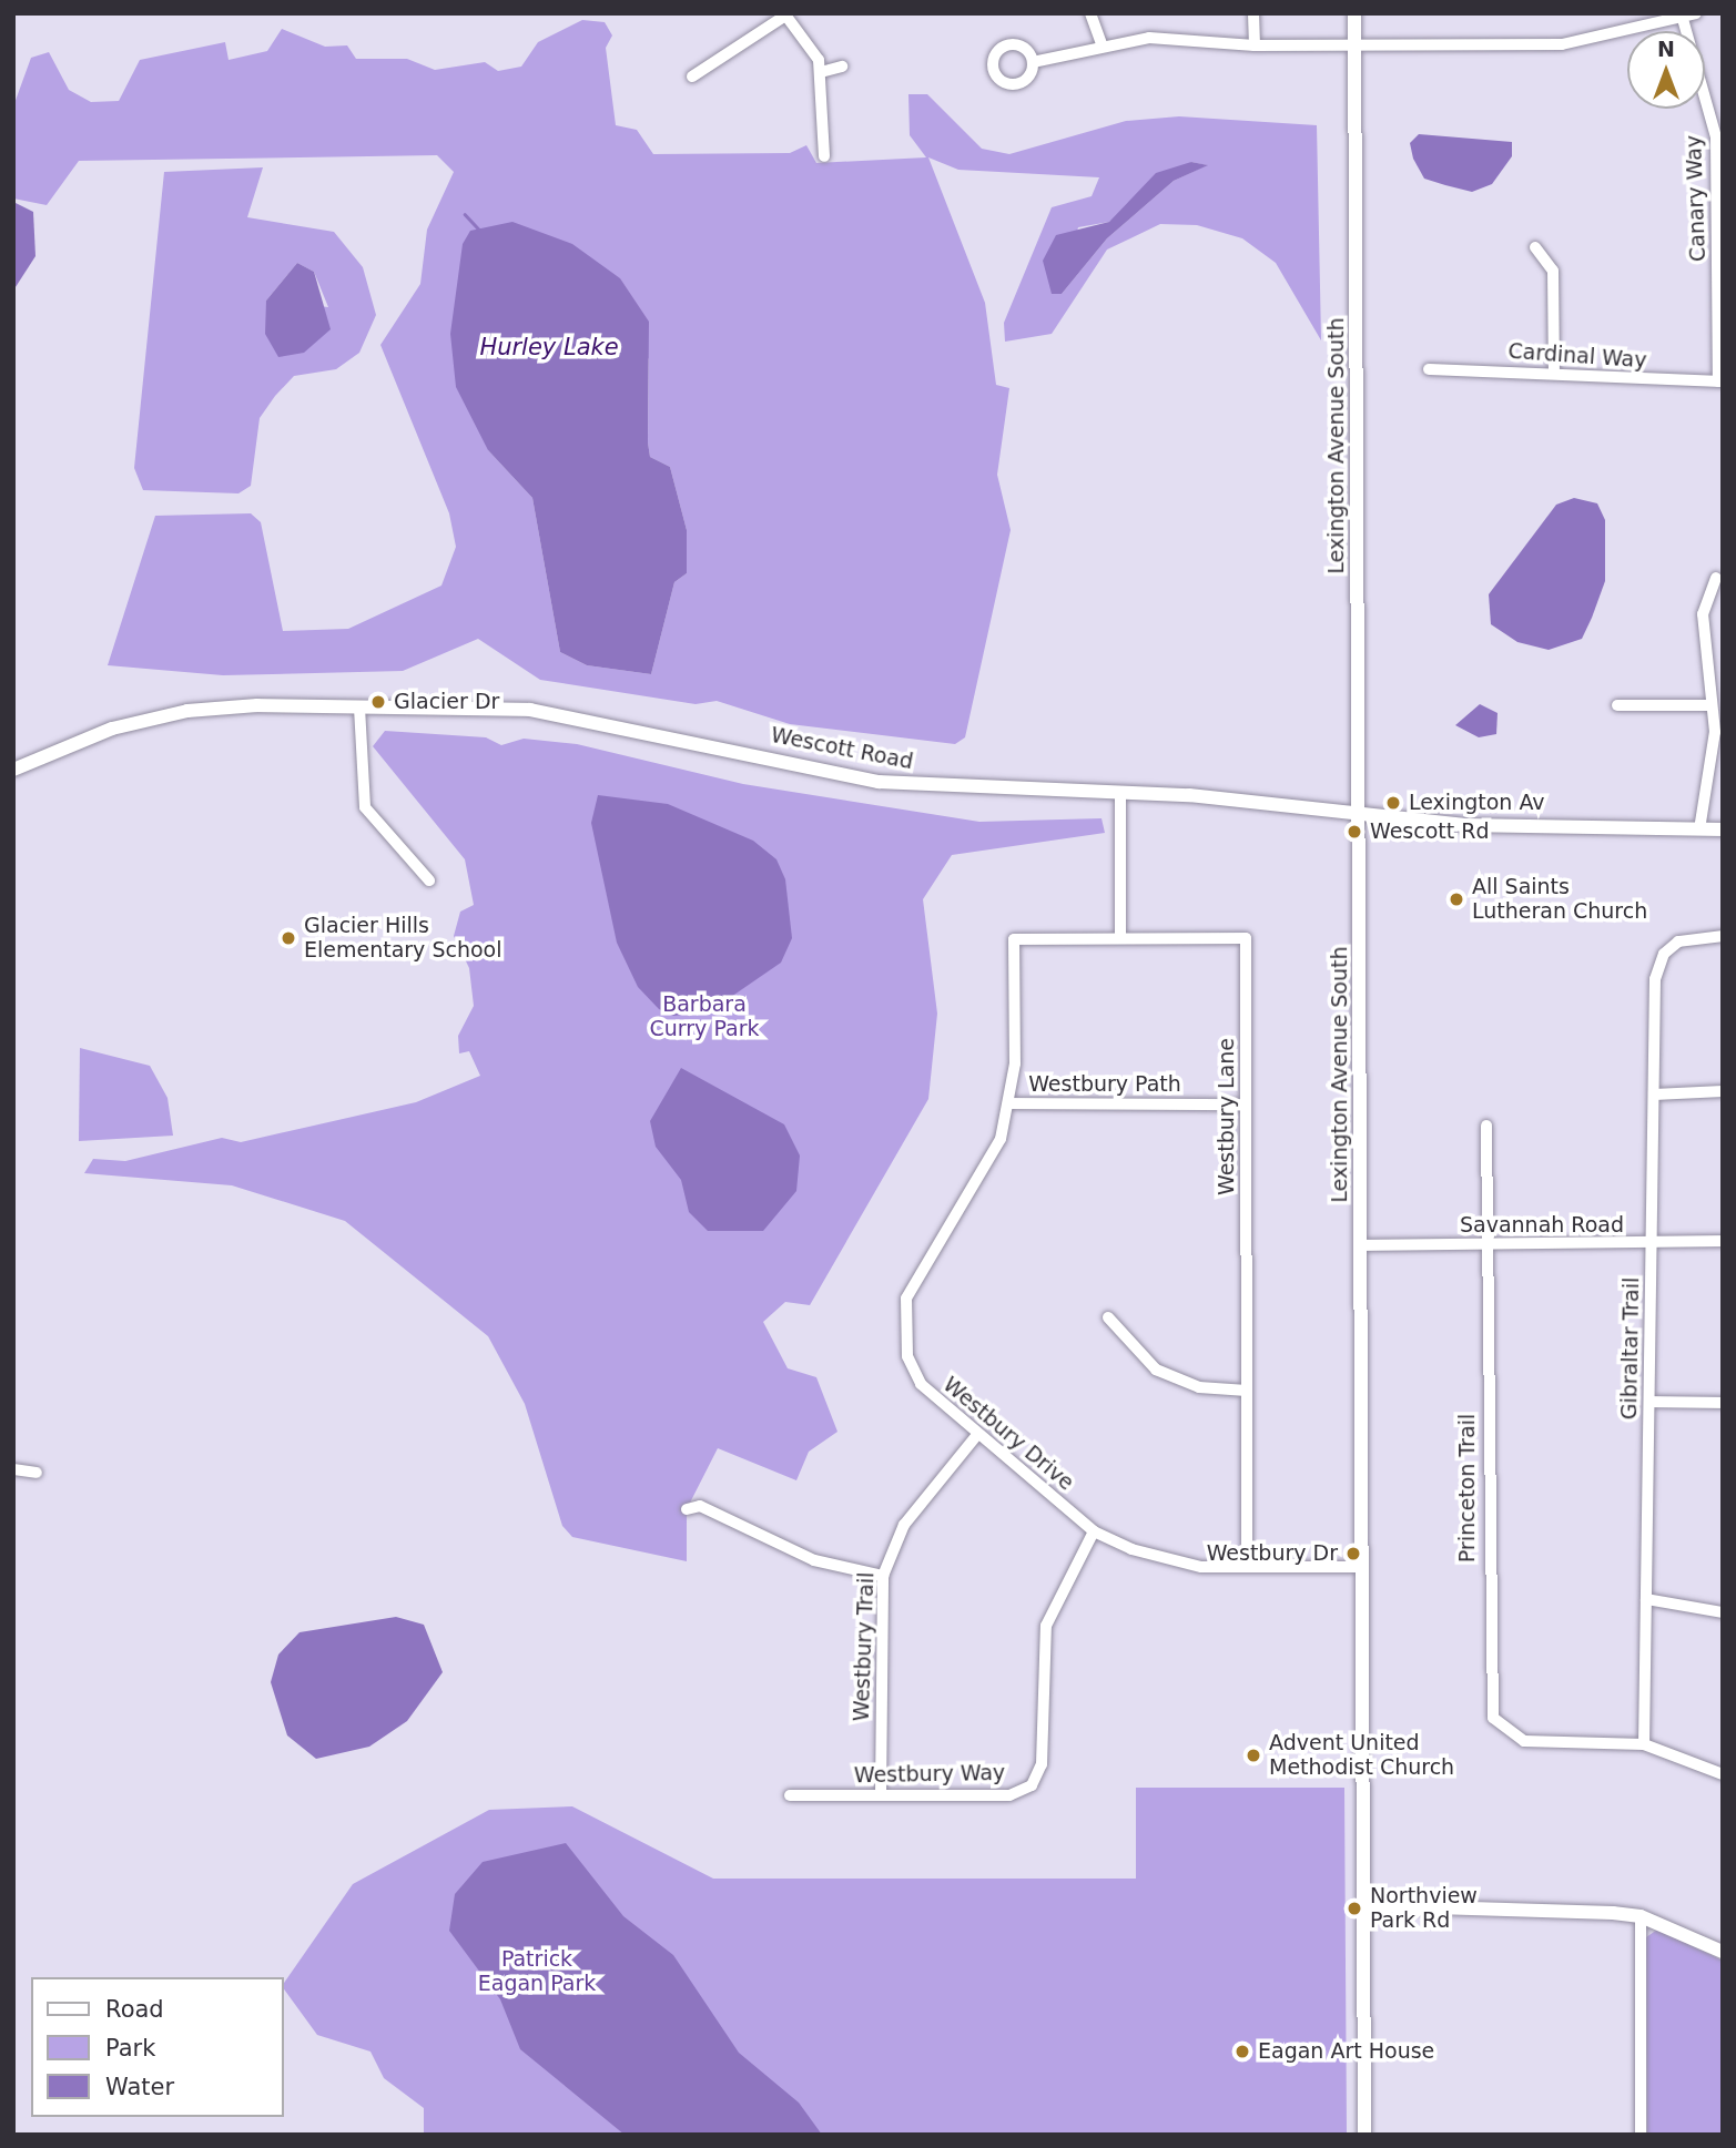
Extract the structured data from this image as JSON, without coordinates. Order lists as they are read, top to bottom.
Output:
{
  "streets": {
    "street": [
      "Canary Way",
      "Cardinal Way",
      "Lexington Avenue South",
      "Wescott Road",
      "Westbury Path",
      "Westbury Lane",
      "Savannah Road",
      "Gibraltar Trail",
      "Westbury Drive",
      "Princeton Trail",
      "Westbury Trail",
      "Westbury Way"
    ]
  },
  "crossings": [
    ["Canary Way", "Cardinal Way"],
    ["Lexington Avenue South", "Wescott Road"],
    ["Lexington Avenue South", "Savannah Road"],
    ["Lexington Avenue South", "Westbury Drive"],
    ["Westbury Path", "Westbury Lane"],
    ["Westbury Path", "Westbury Drive"],
    ["Westbury Lane", "Westbury Drive"],
    ["Savannah Road", "Gibraltar Trail"],
    ["Savannah Road", "Princeton Trail"],
    ["Gibraltar Trail", "Princeton Trail"],
    ["Westbury Drive", "Westbury Trail"],
    ["Westbury Drive", "Westbury Way"],
    ["Westbury Trail", "Westbury Way"]
  ],
  "water": ["Hurley Lake"],
  "parks": ["Barbara Curry Park", "Patrick Eagan Park"],
  "places": [
    "Glacier Dr",
    "Lexington Av",
    "Wescott Rd",
    "All Saints Lutheran Church",
    "Glacier Hills Elementary School",
    "Westbury Dr",
    "Advent United Methodist Church",
    "Northview Park Rd",
    "Eagan Art House"
  ],
  "legend": ["Road", "Park", "Water"],
  "north": "top"
}
